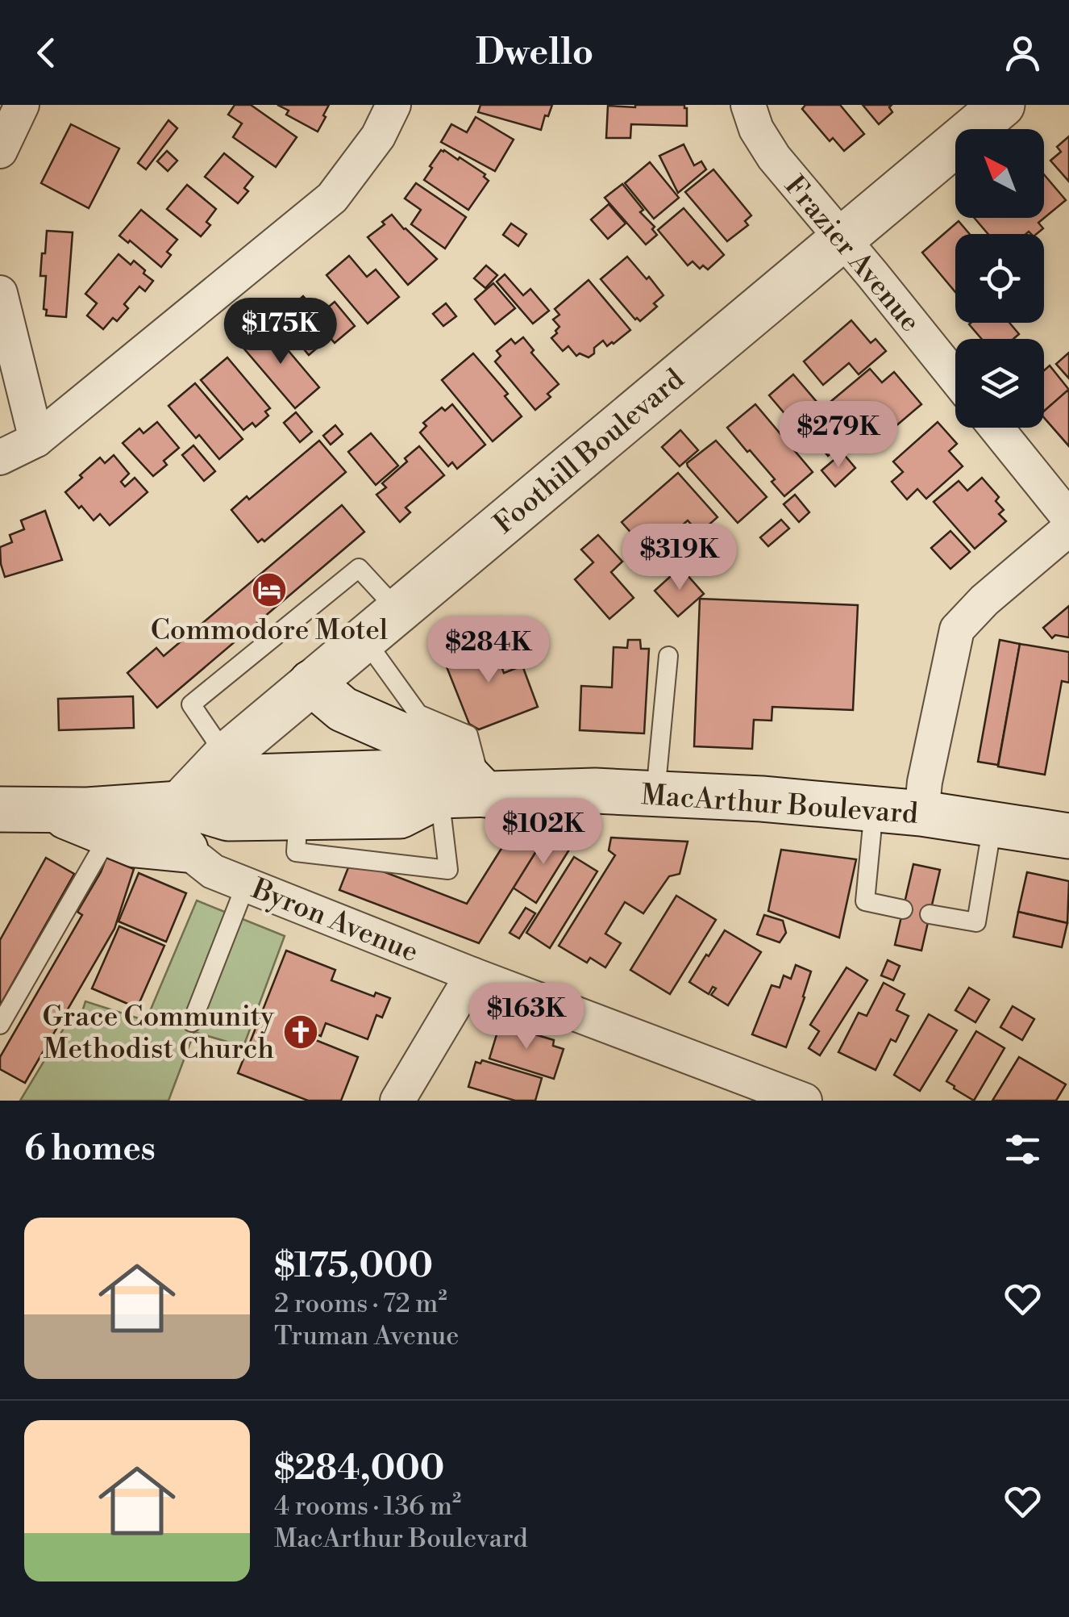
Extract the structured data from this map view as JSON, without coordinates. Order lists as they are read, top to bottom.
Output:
{
  "streets": {
    "main road": ["Foothill Boulevard", "MacArthur Boulevard"],
    "street": ["Frazier Avenue", "Byron Avenue"]
  },
  "crossings": [
    ["Frazier Avenue", "Foothill Boulevard"],
    ["Foothill Boulevard", "MacArthur Boulevard"]
  ],
  "places": {
    "hotel": ["Commodore Motel"],
    "church": ["Grace Community Methodist Church"]
  },
  "north": "top left",
  "page": {
    "header": "Dwello",
    "price": [
      "$175K",
      "$279K",
      "$319K",
      "$284K",
      "$102K",
      "$163K"
    ],
    "heading": "6 homes",
    "list": [
      {
        "name": "$175,000",
        "note": "2 rooms · 72 m² · Truman Avenue"
      },
      {
        "name": "$284,000",
        "note": "4 rooms · 136 m² · MacArthur Boulevard"
      }
    ]
  }
}
